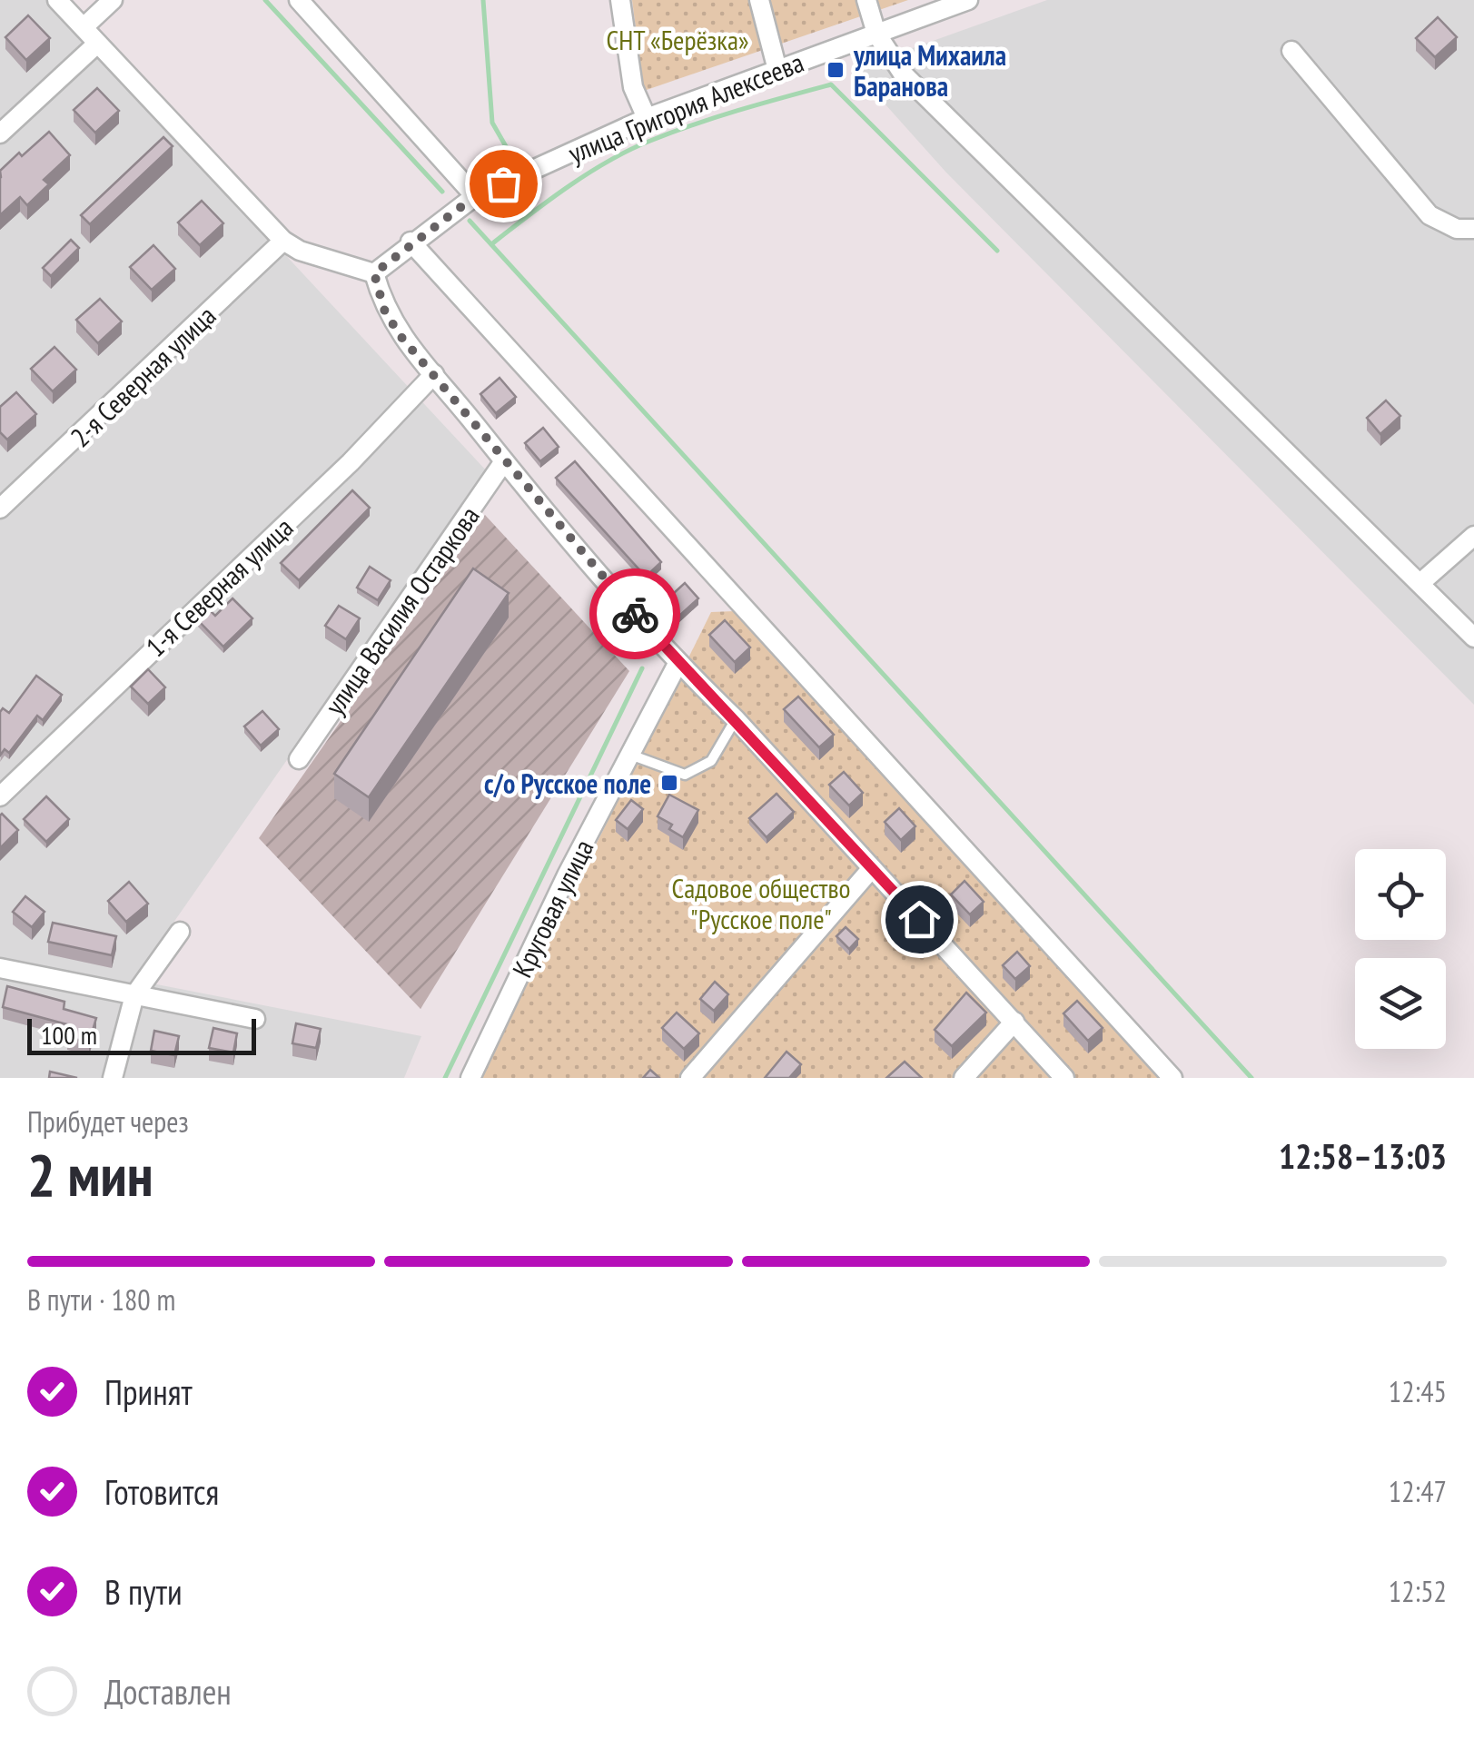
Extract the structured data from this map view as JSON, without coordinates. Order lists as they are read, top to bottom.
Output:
{
  "streets": {
    "street": [
      "улица Григория Алексеева",
      "2-я Северная улица",
      "1-я Северная улица",
      "улица Василия Остаркова",
      "Круговая улица"
    ]
  },
  "parks": ["СНТ «Берёзка»", "Садовое общество \"Русское поле\""],
  "places": {
    "transit": ["улица Михаила Баранова", "с/о Русское поле"]
  },
  "scale_bar": "100 m",
  "page": {
    "scale": "100 m",
    "heading": ["2 мин", "Прибудет через", "12:58–13:03"],
    "bar": "В пути · 180 m",
    "list": [
      ["Принят", "12:45"],
      ["Готовится", "12:47"],
      ["В пути", "12:52"],
      "Доставлен"
    ]
  }
}
